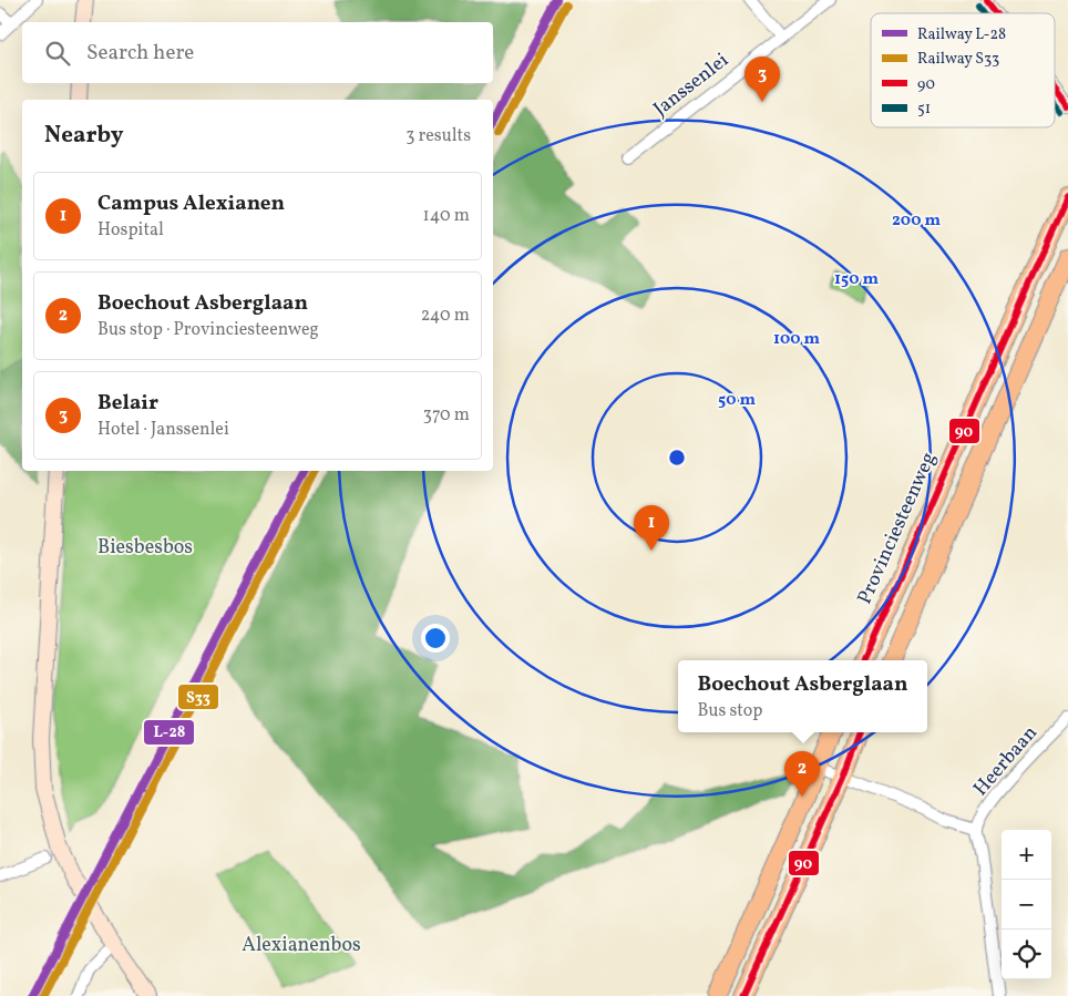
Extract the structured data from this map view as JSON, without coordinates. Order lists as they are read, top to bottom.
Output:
{
  "streets": {
    "main road": ["Provinciesteenweg"],
    "street": ["Janssenlei", "Heerbaan"]
  },
  "parks": ["Biesbesbos", "Alexianenbos"],
  "lines": [
    "rail line L-28",
    "transit line 90",
    "rail line S33",
    "transit line 51"
  ],
  "legend": [
    "Railway L-28",
    "Railway S33",
    "90",
    "51"
  ],
  "page": {
    "search": "Search here",
    "pins": ["3", "1", "2"],
    "heading": ["Nearby", "3 results"],
    "list": [
      {
        "mark": "1",
        "name": "Campus Alexianen",
        "note": "Hospital",
        "value": "140 m"
      },
      {
        "mark": "2",
        "name": "Boechout Asberglaan",
        "note": "Bus stop · Provinciesteenweg",
        "value": "240 m"
      },
      {
        "mark": "3",
        "name": "Belair",
        "note": "Hotel · Janssenlei",
        "value": "370 m"
      }
    ],
    "popup": ["Boechout Asberglaan", "Bus stop"],
    "map_buttons": ["+", "−"]
  },
  "rings": [
    "200 m",
    "150 m",
    "100 m",
    "50 m"
  ]
}
